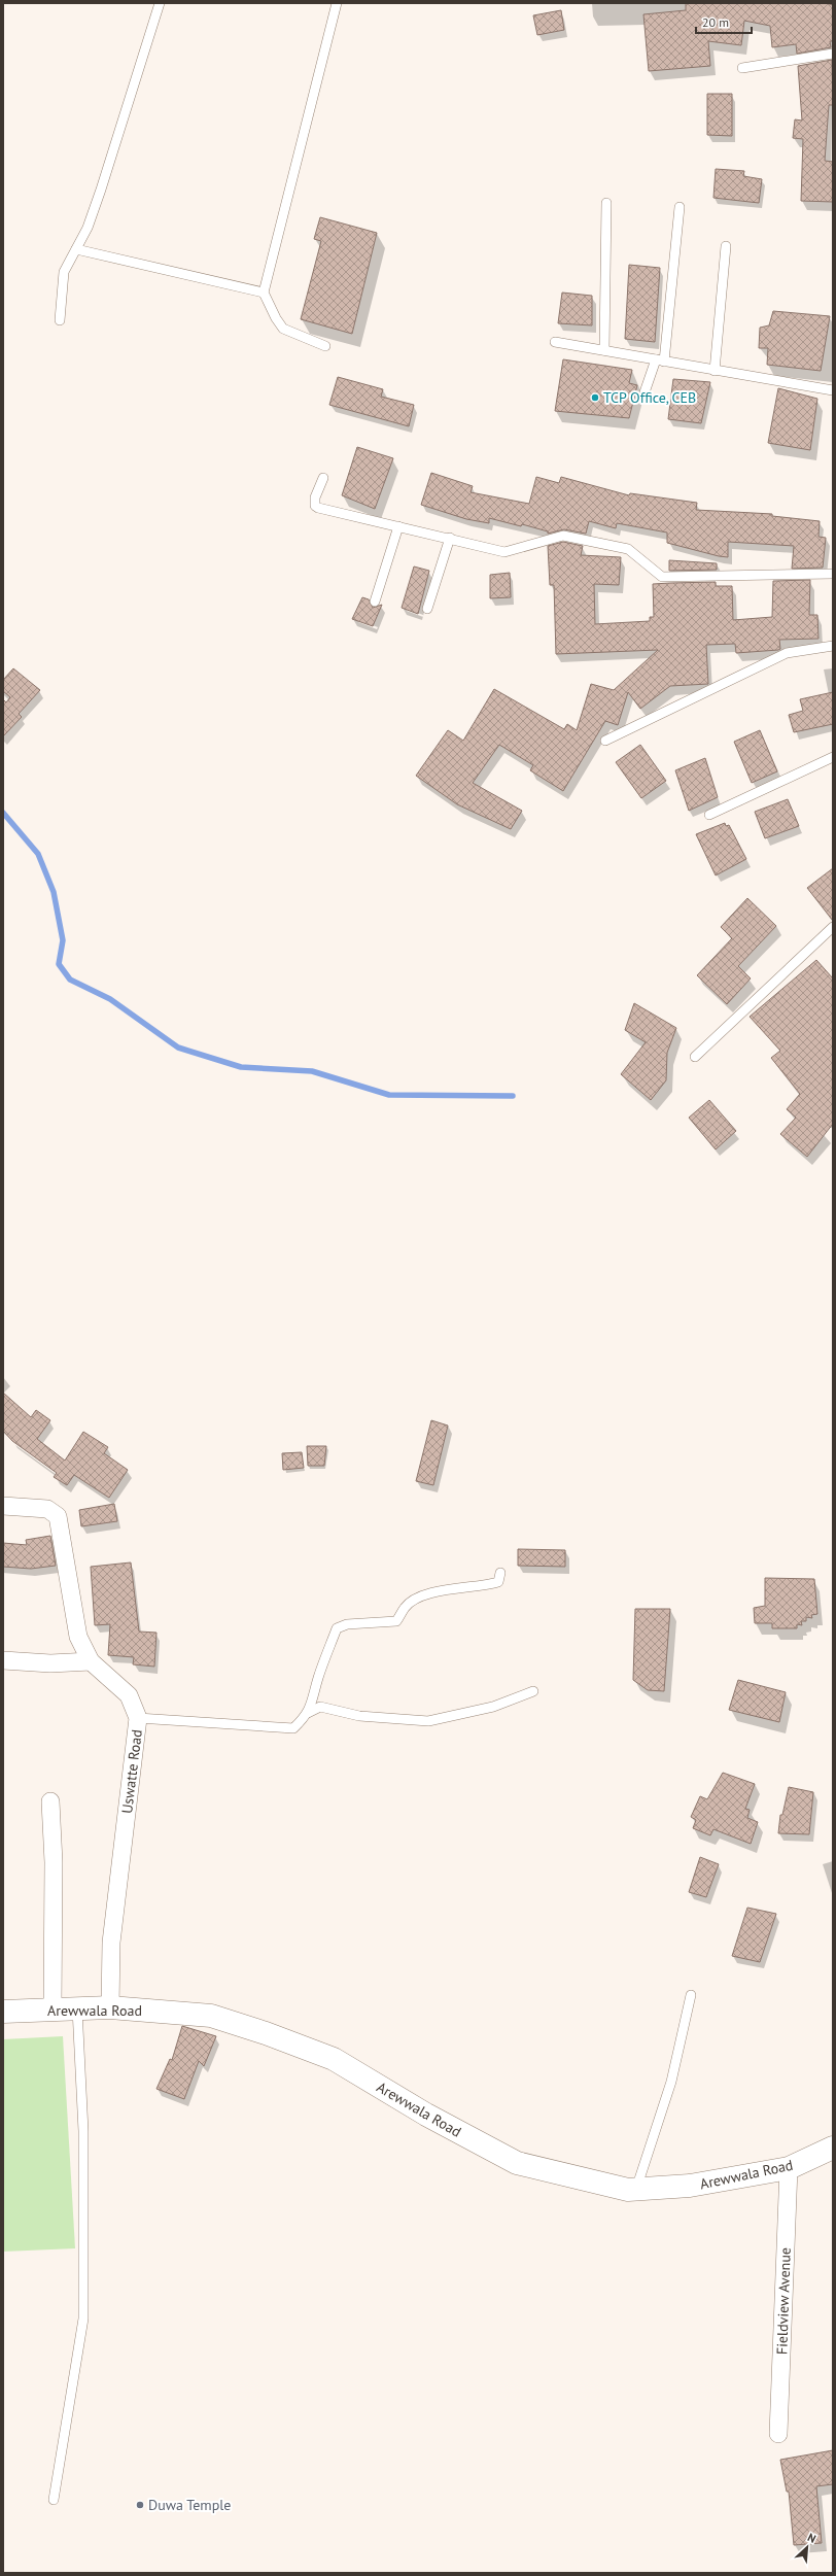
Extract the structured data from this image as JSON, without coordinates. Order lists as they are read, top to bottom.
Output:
{
  "streets": {
    "street": ["Uswatte Road", "Arewwala Road", "Fieldview Avenue"]
  },
  "crossings": [
    ["Uswatte Road", "Arewwala Road"],
    ["Arewwala Road", "Fieldview Avenue"]
  ],
  "places": ["TCP Office, CEB", "Duwa Temple"],
  "scale_bar": "20 m",
  "north": "top right"
}
